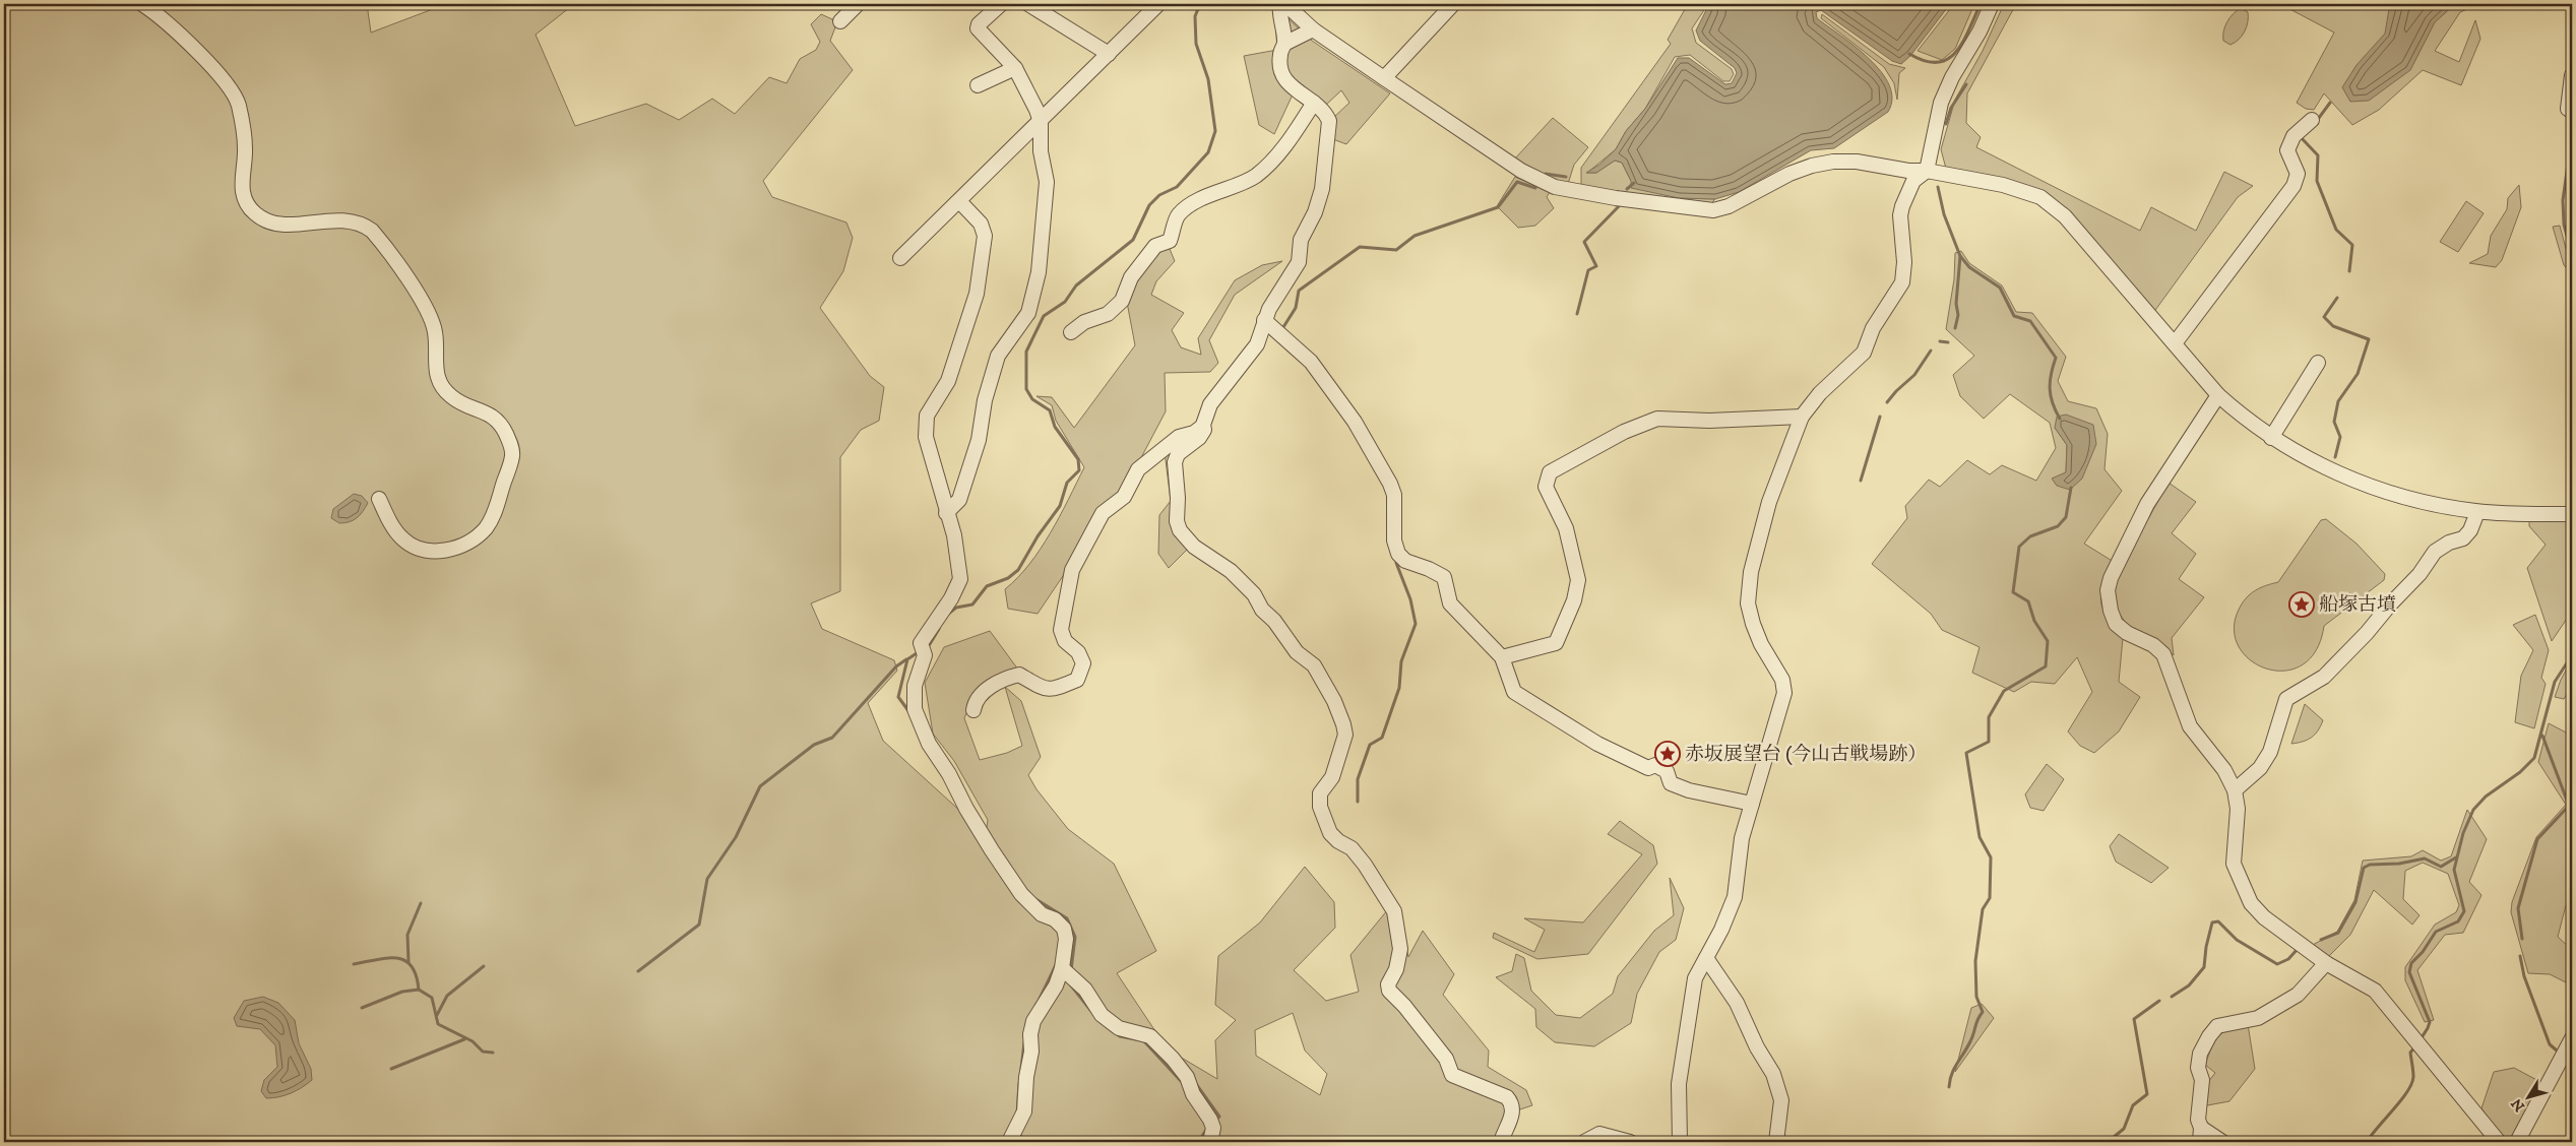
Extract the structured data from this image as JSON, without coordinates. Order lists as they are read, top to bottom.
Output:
{
  "places": {
    "place": ["船塚古墳", "赤坂展望台 (今山古戦場跡）"]
  },
  "north": "bottom left"
}
